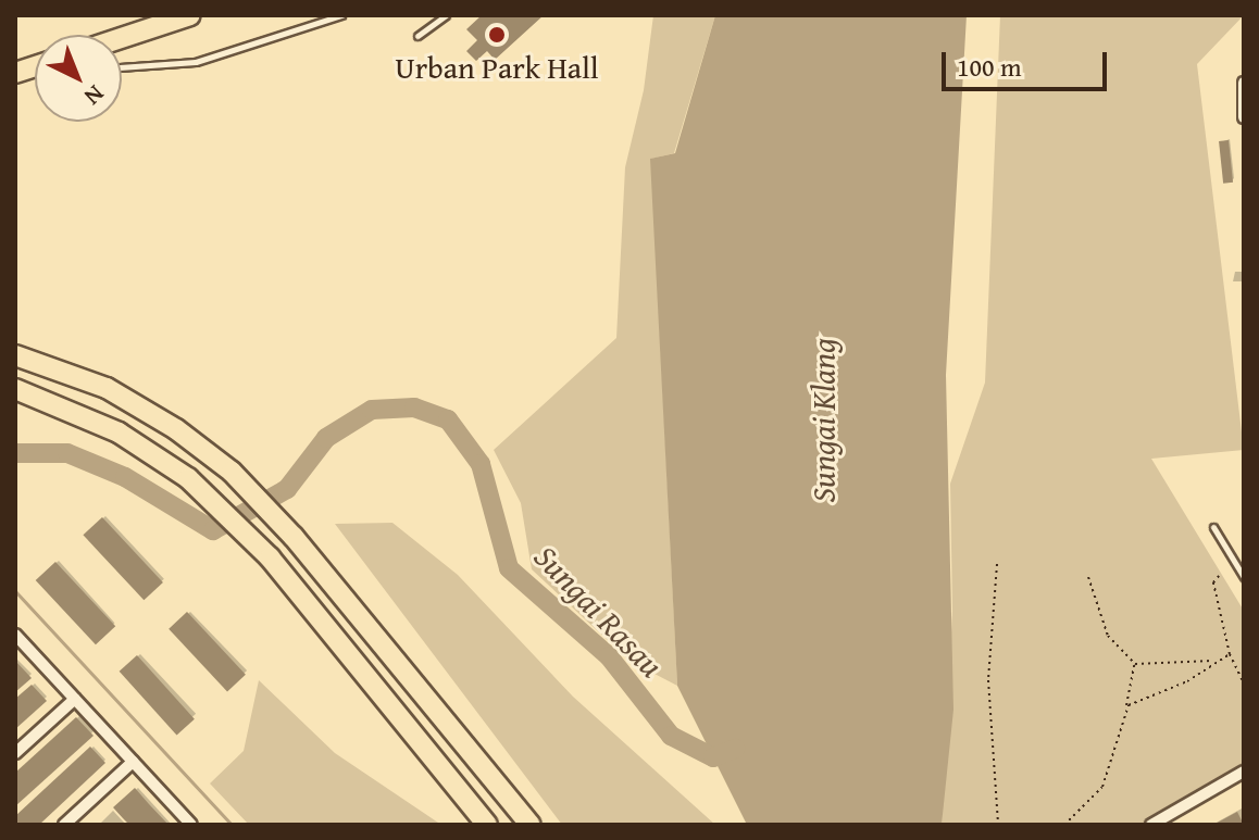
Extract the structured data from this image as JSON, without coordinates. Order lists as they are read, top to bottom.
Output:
{
  "water": ["Sungai Klang", "Sungai Rasau"],
  "places": ["Urban Park Hall"],
  "scale_bar": "100 m",
  "north": "bottom right"
}
